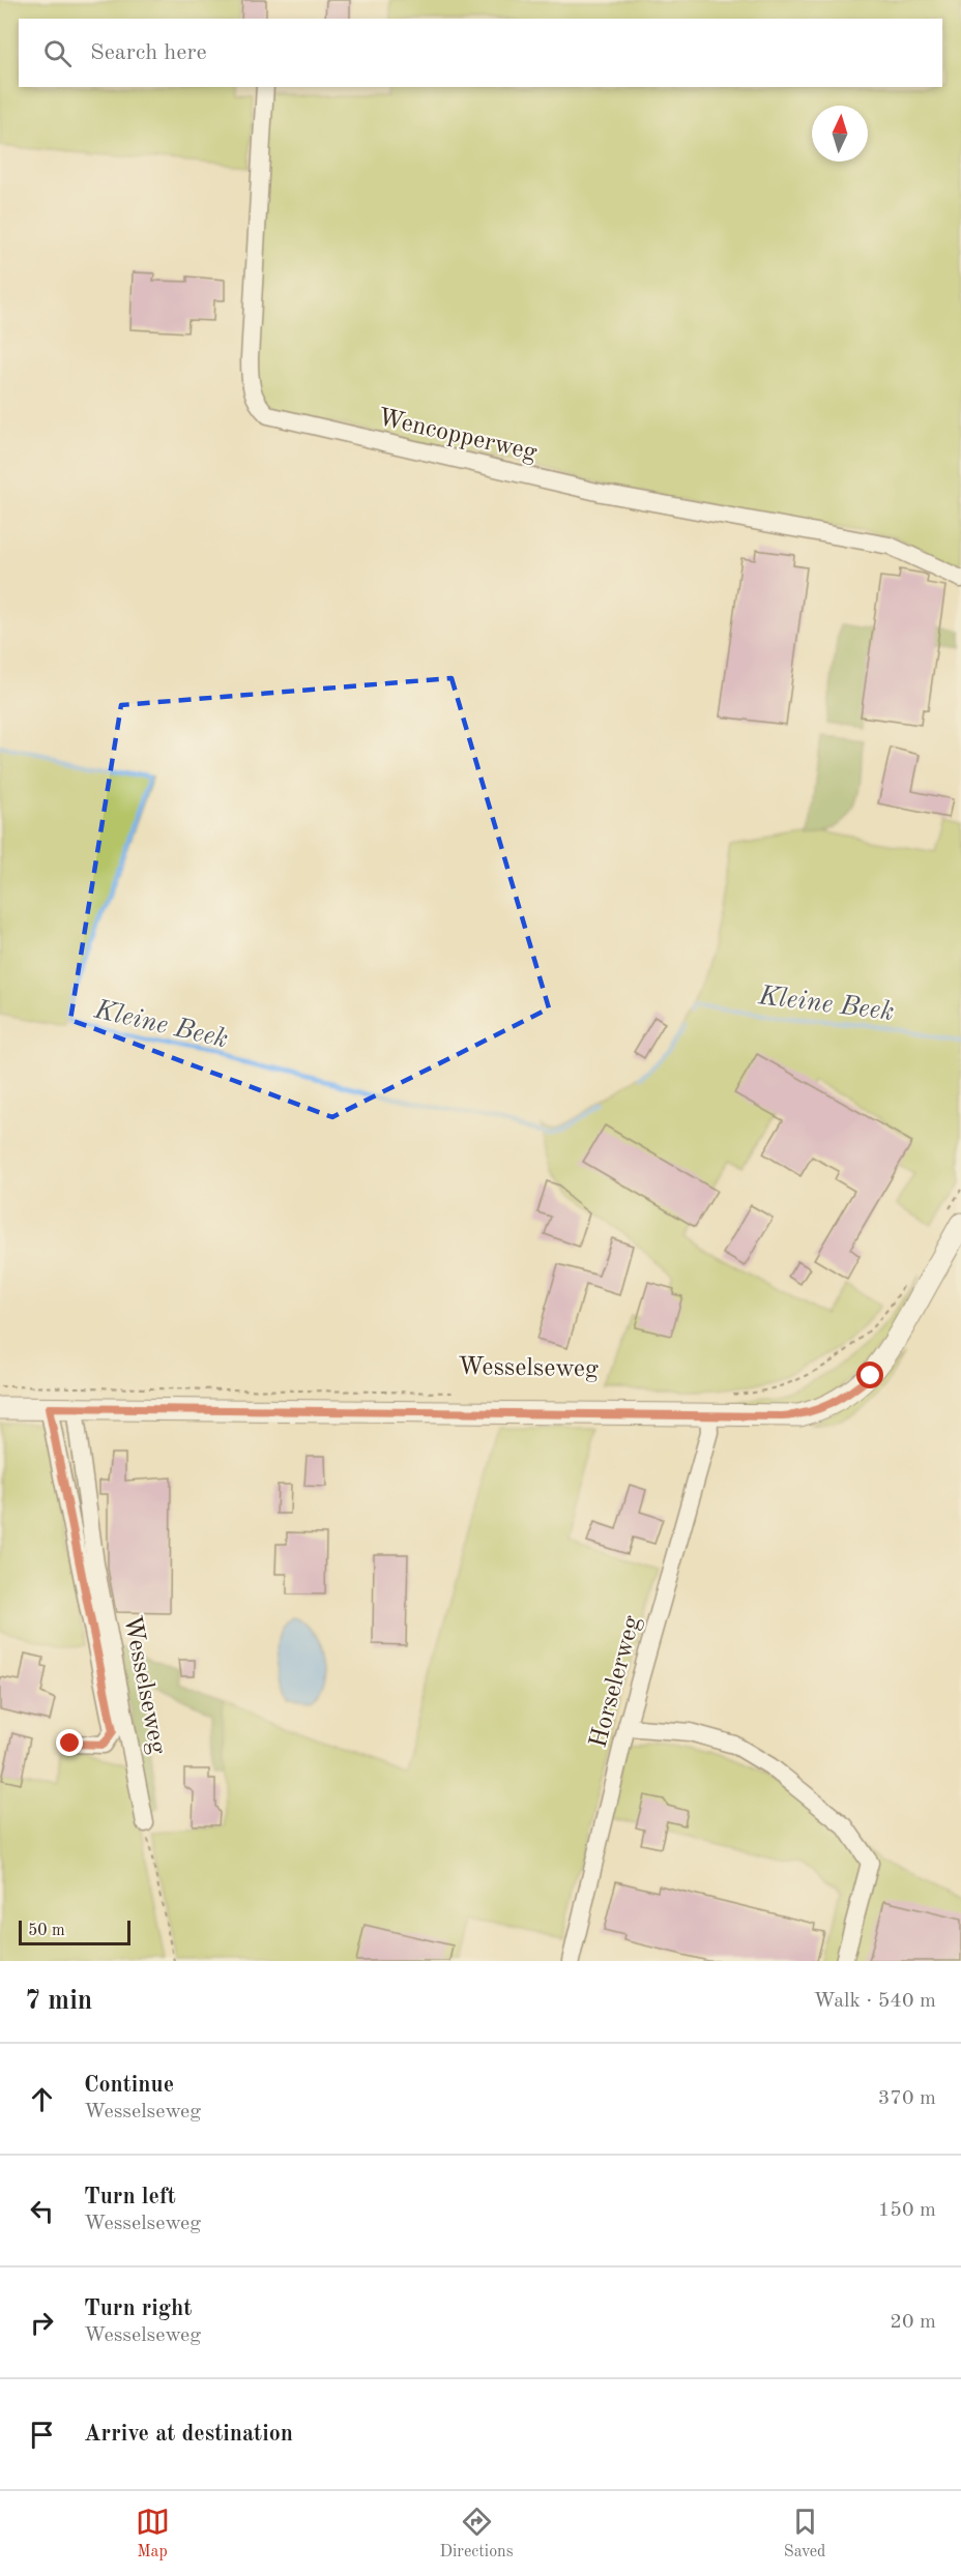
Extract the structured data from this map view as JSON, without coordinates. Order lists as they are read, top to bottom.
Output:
{
  "streets": {
    "main road": ["Wesselseweg"],
    "street": ["Wencopperweg", "Horselerweg"]
  },
  "crossings": [
    ["Wesselseweg", "Horselerweg"]
  ],
  "water": ["Kleine Beek"],
  "scale_bar": "50 m",
  "north": "top",
  "page": {
    "search": "Search here",
    "scale": "50 m",
    "heading": ["7 min", "Walk · 540 m"],
    "list": [
      ["Continue", "Wesselseweg", "370 m"],
      ["Turn left", "Wesselseweg", "150 m"],
      ["Turn right", "Wesselseweg", "20 m"],
      "Arrive at destination"
    ],
    "nav": ["Map", "Directions", "Saved"]
  }
}
